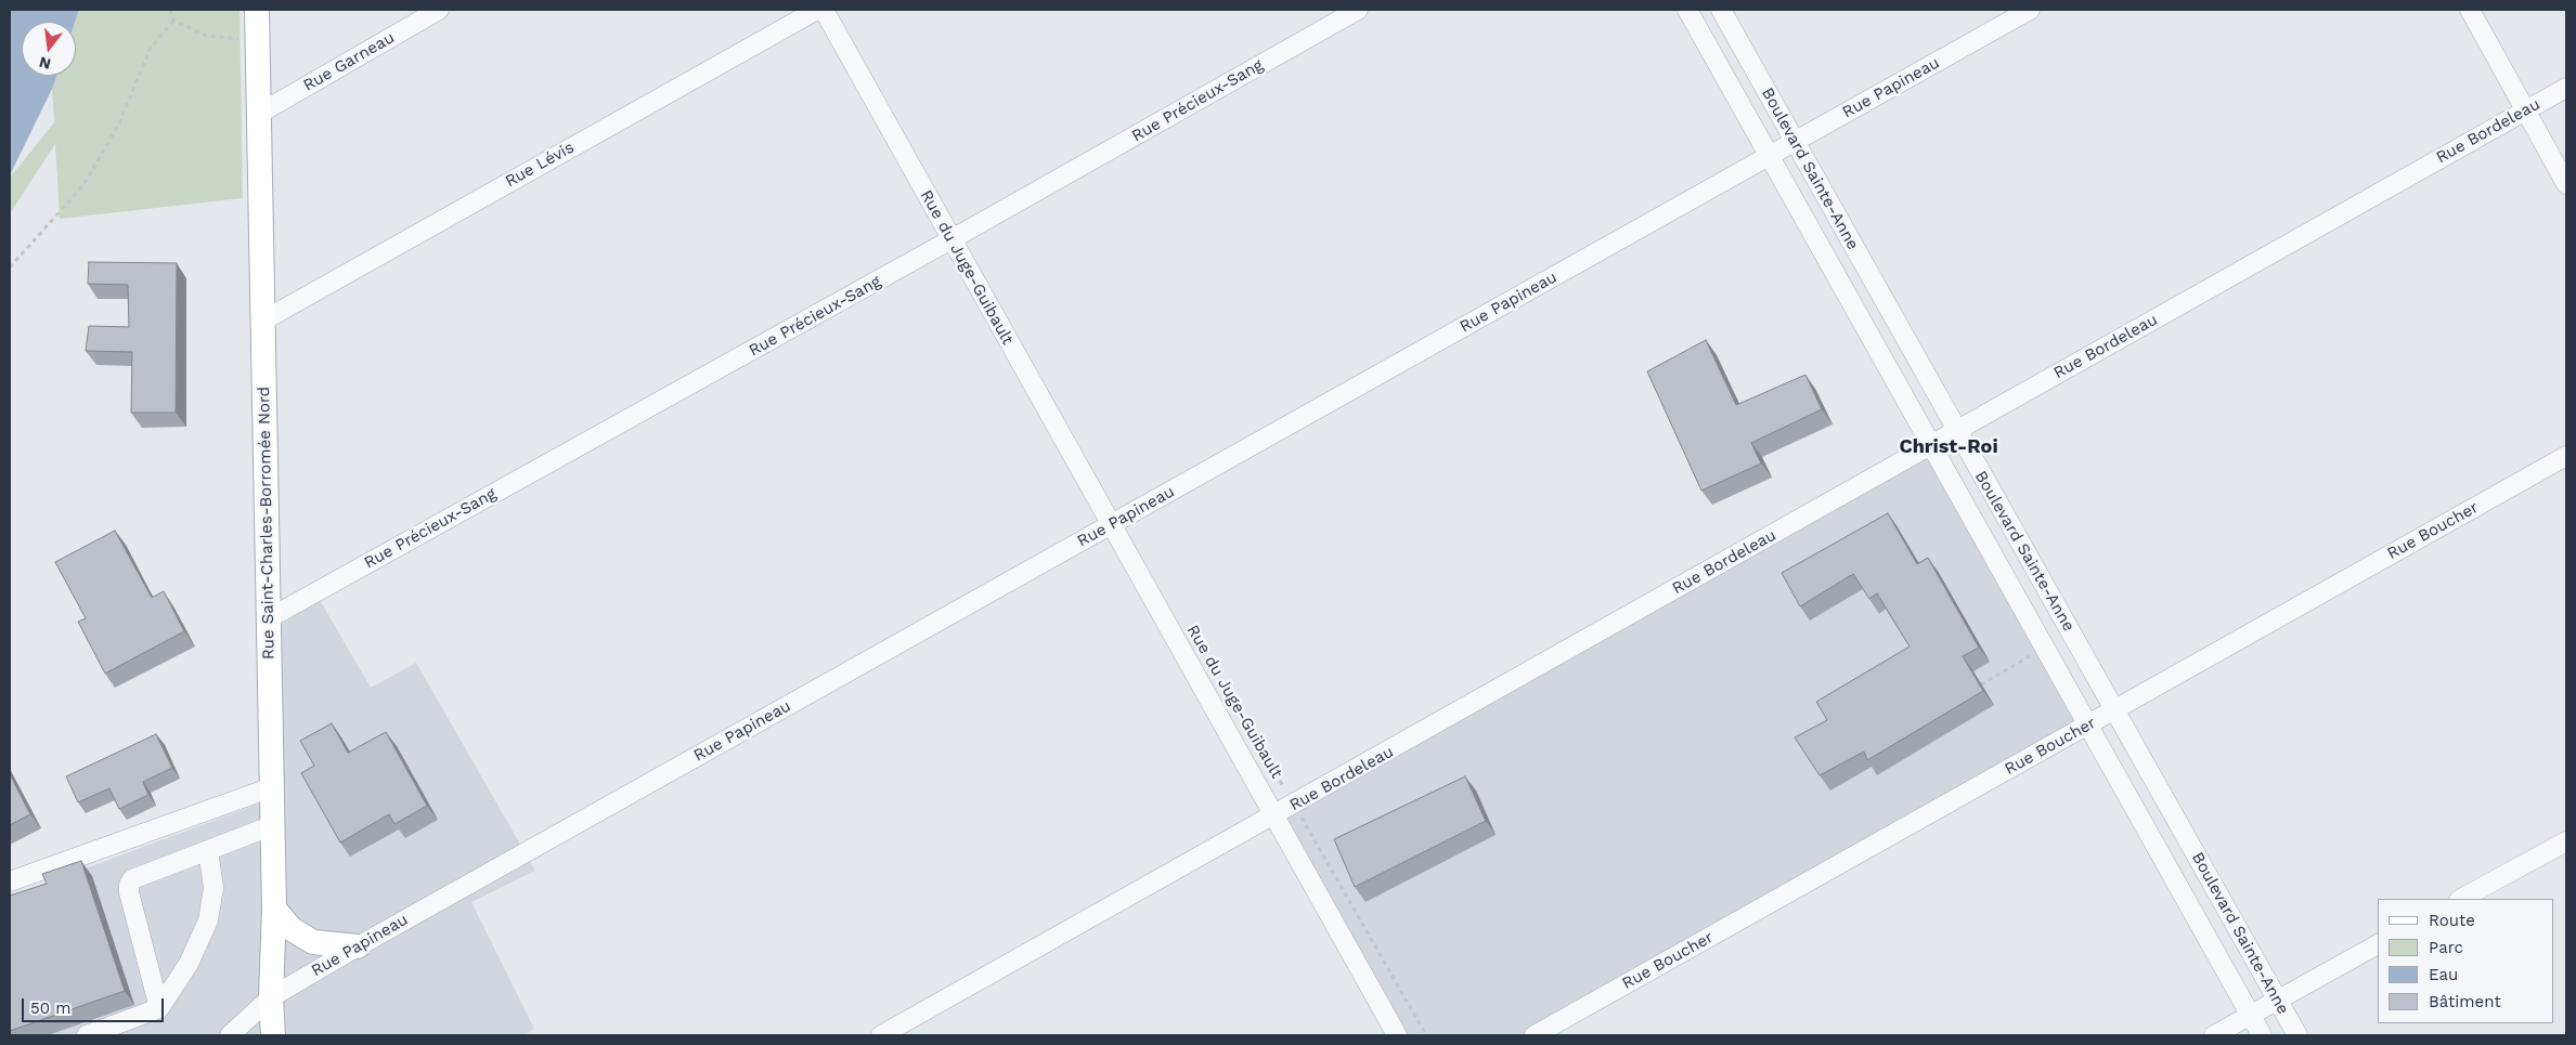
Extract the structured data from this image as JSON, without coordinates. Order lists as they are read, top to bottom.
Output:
{
  "streets": {
    "main road": ["Rue Saint-Charles-Borromée Nord"],
    "street": [
      "Rue Garneau",
      "Rue Papineau",
      "Rue Précieux-Sang",
      "Rue Bordeleau",
      "Rue Lévis",
      "Boulevard Sainte-Anne",
      "Rue du Juge-Guibault",
      "Rue Boucher"
    ]
  },
  "crossings": [
    ["Rue Garneau", "Rue Saint-Charles-Borromée Nord"],
    ["Rue Papineau", "Boulevard Sainte-Anne"],
    ["Rue Papineau", "Rue du Juge-Guibault"],
    ["Rue Papineau", "Rue Saint-Charles-Borromée Nord"],
    ["Rue Précieux-Sang", "Rue du Juge-Guibault"],
    ["Rue Précieux-Sang", "Rue Saint-Charles-Borromée Nord"],
    ["Rue Bordeleau", "Boulevard Sainte-Anne"],
    ["Rue Bordeleau", "Rue du Juge-Guibault"],
    ["Rue Lévis", "Rue Saint-Charles-Borromée Nord"],
    ["Boulevard Sainte-Anne", "Rue Boucher"]
  ],
  "districts": ["Christ-Roi"],
  "legend": [
    "Route",
    "Parc",
    "Eau",
    "Bâtiment"
  ],
  "scale_bar": "50 m",
  "north": "bottom"
}
